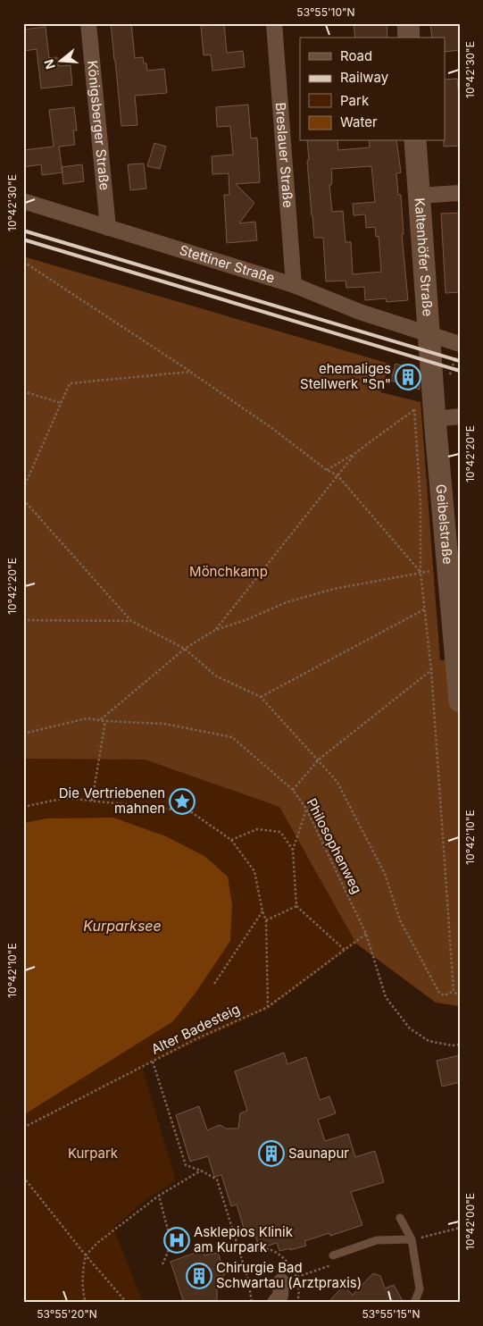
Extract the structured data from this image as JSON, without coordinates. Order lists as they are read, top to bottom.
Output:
{
  "streets": {
    "street": [
      "Königsberger Straße",
      "Breslauer Straße",
      "Kaltenhöfer Straße",
      "Stettiner Straße",
      "Geibelstraße"
    ],
    "path": ["Philosophenweg", "Alter Badesteig"]
  },
  "crossings": [
    ["Königsberger Straße", "Stettiner Straße"],
    ["Breslauer Straße", "Stettiner Straße"],
    ["Kaltenhöfer Straße", "Stettiner Straße"],
    ["Kaltenhöfer Straße", "Geibelstraße"],
    ["Philosophenweg", "Alter Badesteig"]
  ],
  "water": ["Kurparksee"],
  "parks": ["Mönchkamp", "Kurpark"],
  "places": {
    "building": ["ehemaliges Stellwerk \"Sn\"", "Saunapur", "Chirurgie Bad Schwartau (Arztpraxis)"],
    "place": ["Die Vertriebenen mahnen"],
    "hospital": ["Asklepios Klinik am Kurpark"]
  },
  "legend": [
    "Road",
    "Railway",
    "Park",
    "Water"
  ],
  "north": "left",
  "coordinates": [
    "53°55'10\"N",
    "10°42'30\"E",
    "10°42'20\"E",
    "10°42'10\"E",
    "10°42'00\"E",
    "53°55'20\"N",
    "53°55'15\"N"
  ]
}
